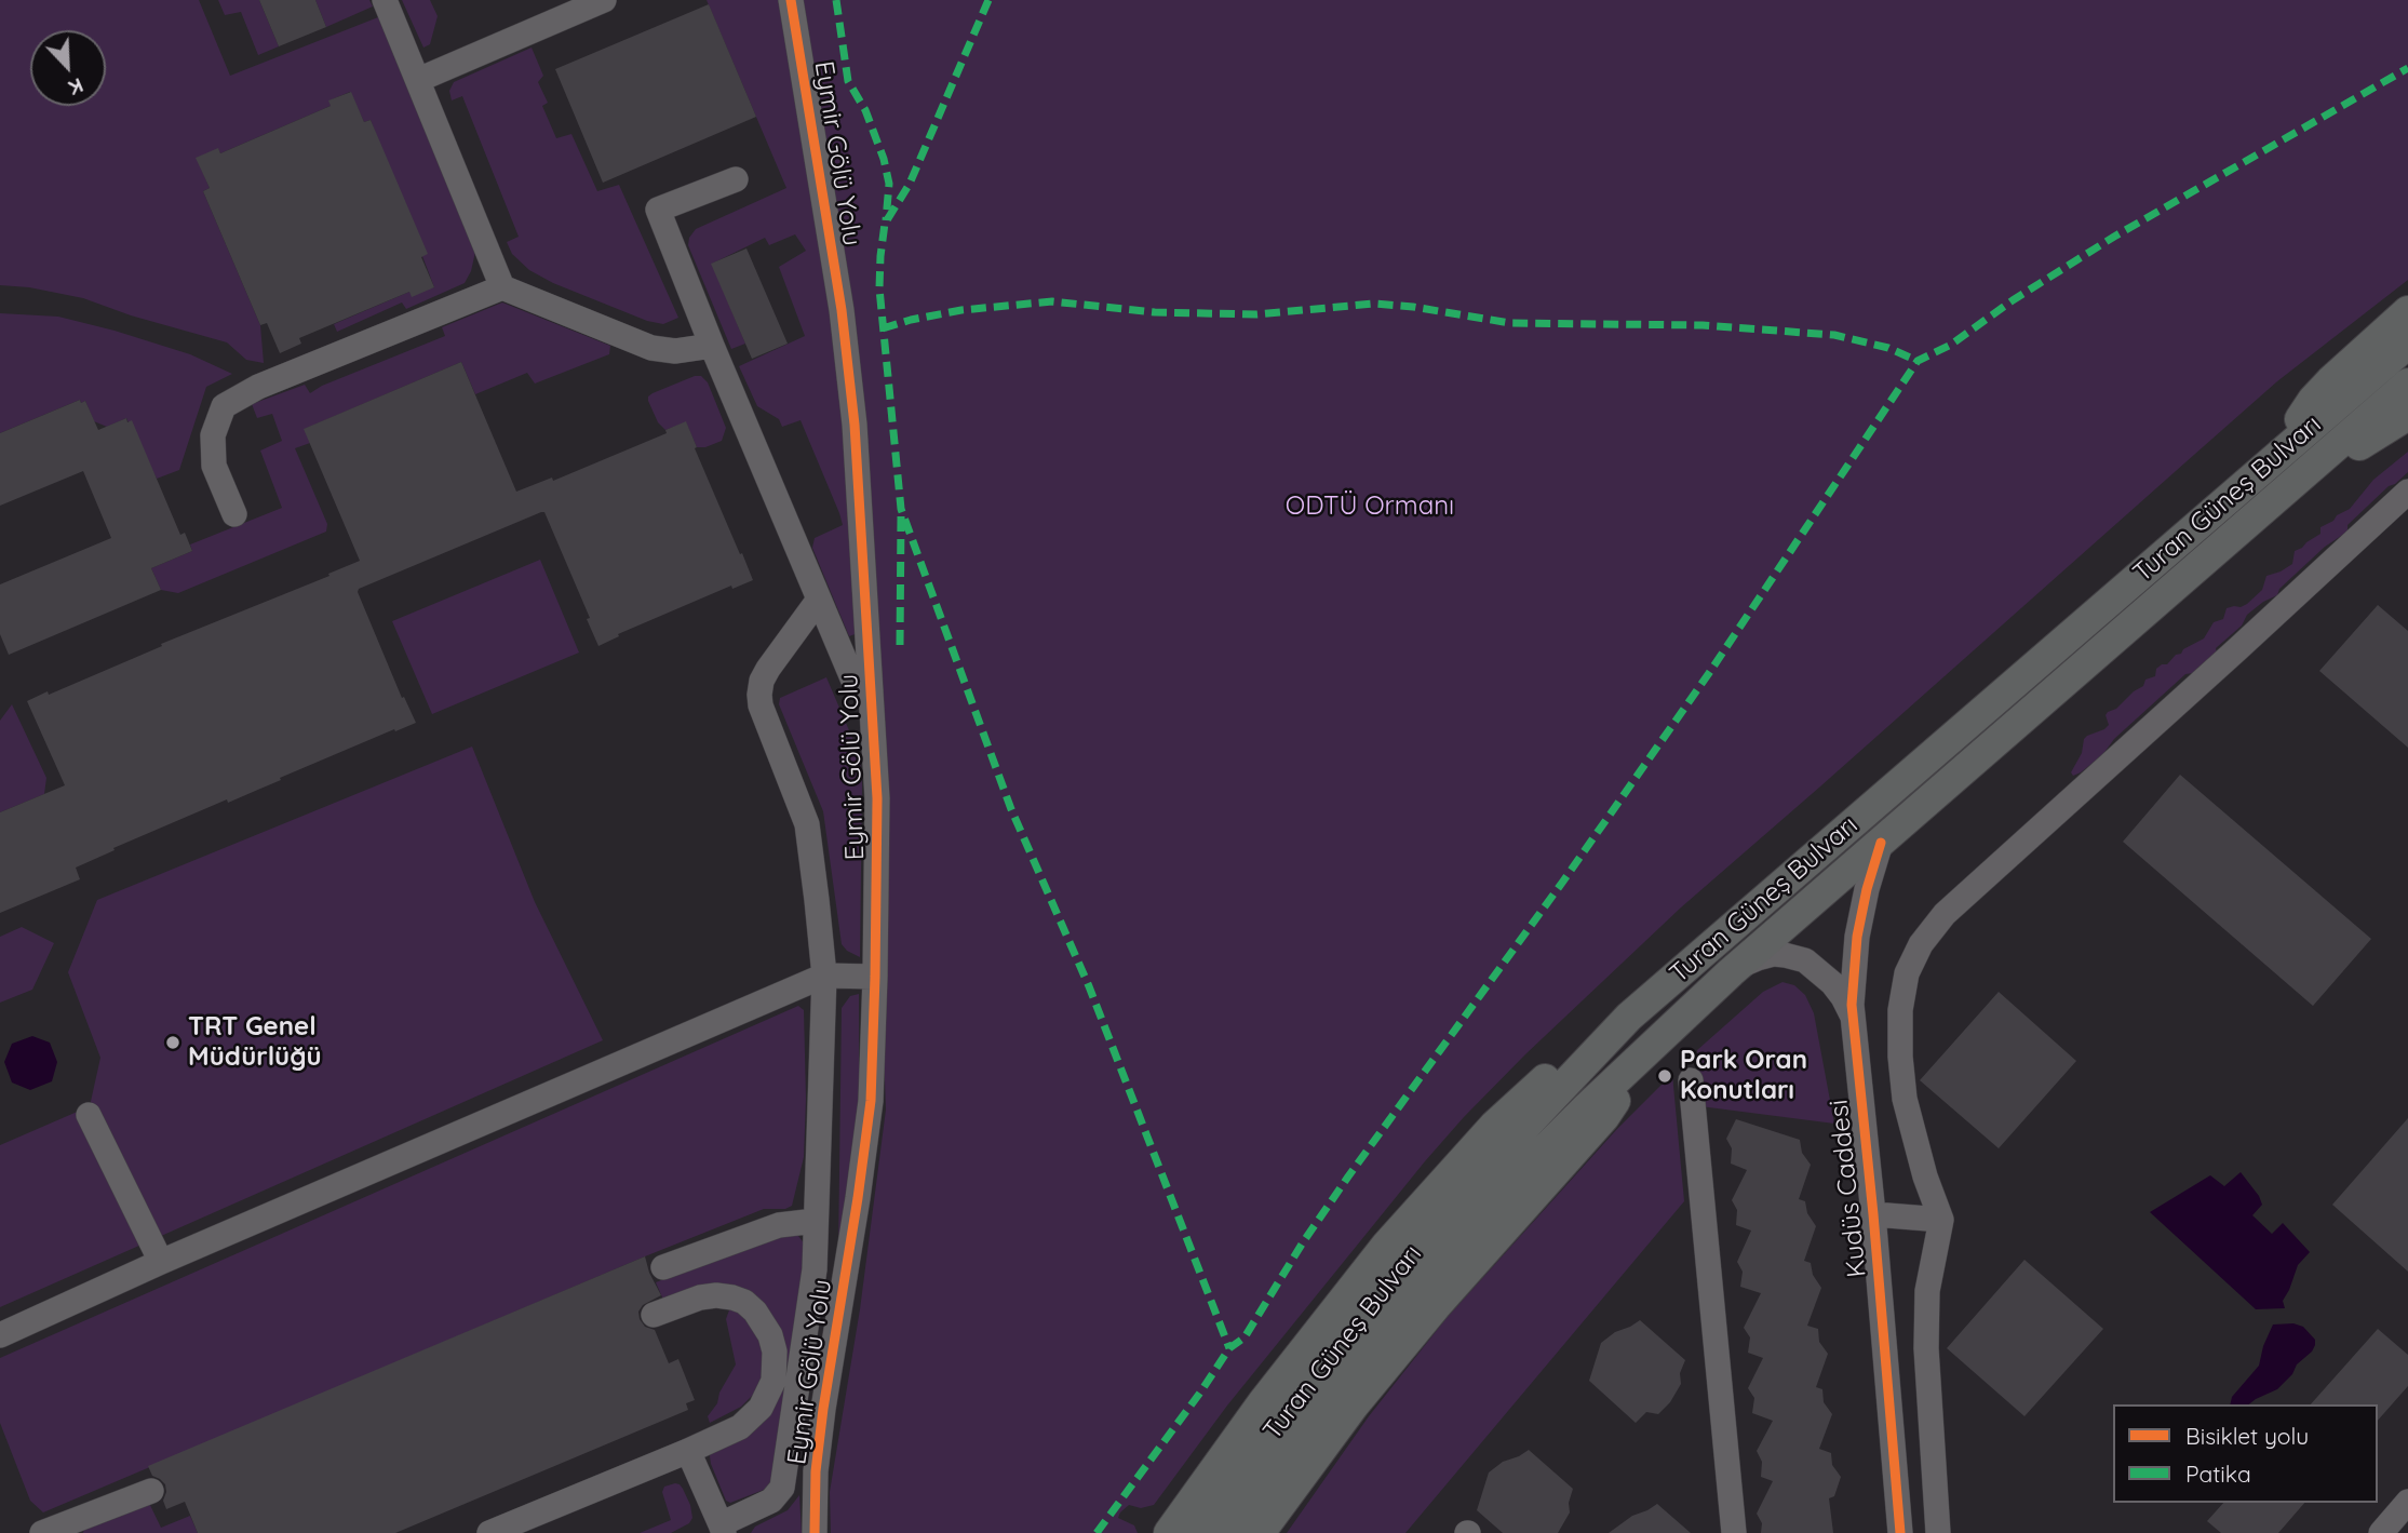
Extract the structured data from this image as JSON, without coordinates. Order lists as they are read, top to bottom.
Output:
{
  "streets": {
    "main road": ["Turan Güneş Bulvarı"],
    "street": ["Eymir Gölü Yolu", "Kudüs Caddesi"]
  },
  "crossings": [
    ["Turan Güneş Bulvarı", "Kudüs Caddesi"]
  ],
  "parks": ["ODTÜ Ormanı"],
  "places": ["TRT Genel Müdürlüğü", "Park Oran Konutları"],
  "legend": ["Bisiklet yolu", "Patika"],
  "north": "bottom right"
}
